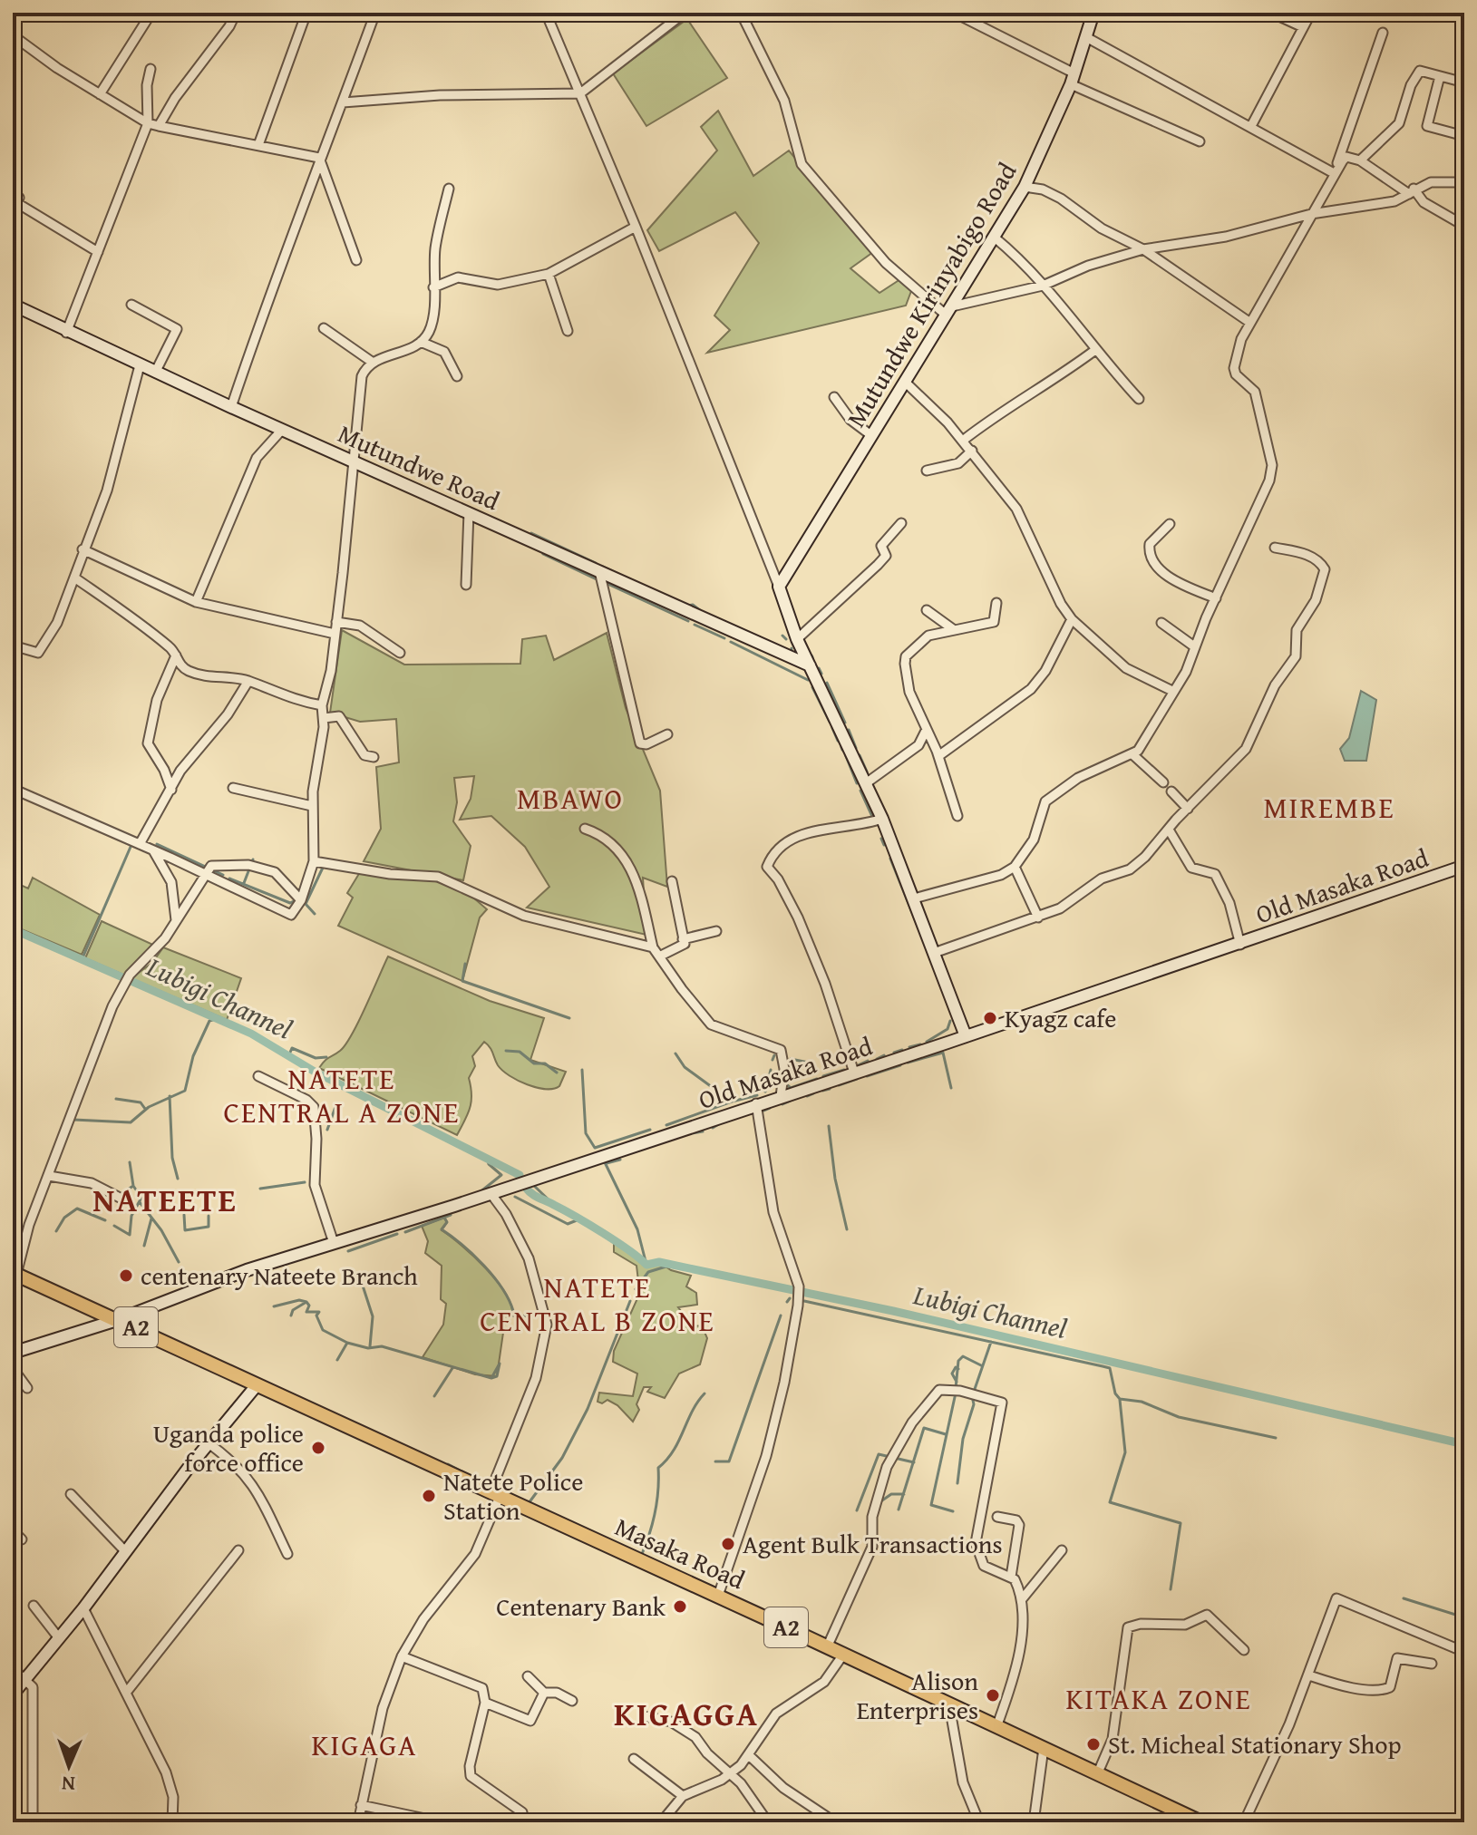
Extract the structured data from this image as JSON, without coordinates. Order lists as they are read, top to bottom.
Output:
{
  "streets": {
    "main road": [
      "Mutundwe Kirinyabigo Road",
      "Mutundwe Road",
      "Old Masaka Road",
      "A2",
      "Masaka Road"
    ]
  },
  "crossings": [
    ["Old Masaka Road", "A2"],
    ["A2", "Masaka Road"]
  ],
  "districts": [
    "MBAWO",
    "MIREMBE",
    "NATETE CENTRAL A ZONE",
    "NATEETE",
    "NATETE CENTRAL B ZONE",
    "KITAKA ZONE",
    "KIGAGGA",
    "KIGAGA"
  ],
  "water": ["Lubigi Channel"],
  "places": [
    "Kyagz cafe",
    "centenary Nateete Branch",
    "Uganda police force office",
    "Natete Police Station",
    "Agent Bulk Transactions",
    "Centenary Bank",
    "Alison Enterprises",
    "St. Micheal Stationary Shop"
  ],
  "north": "bottom"
}
